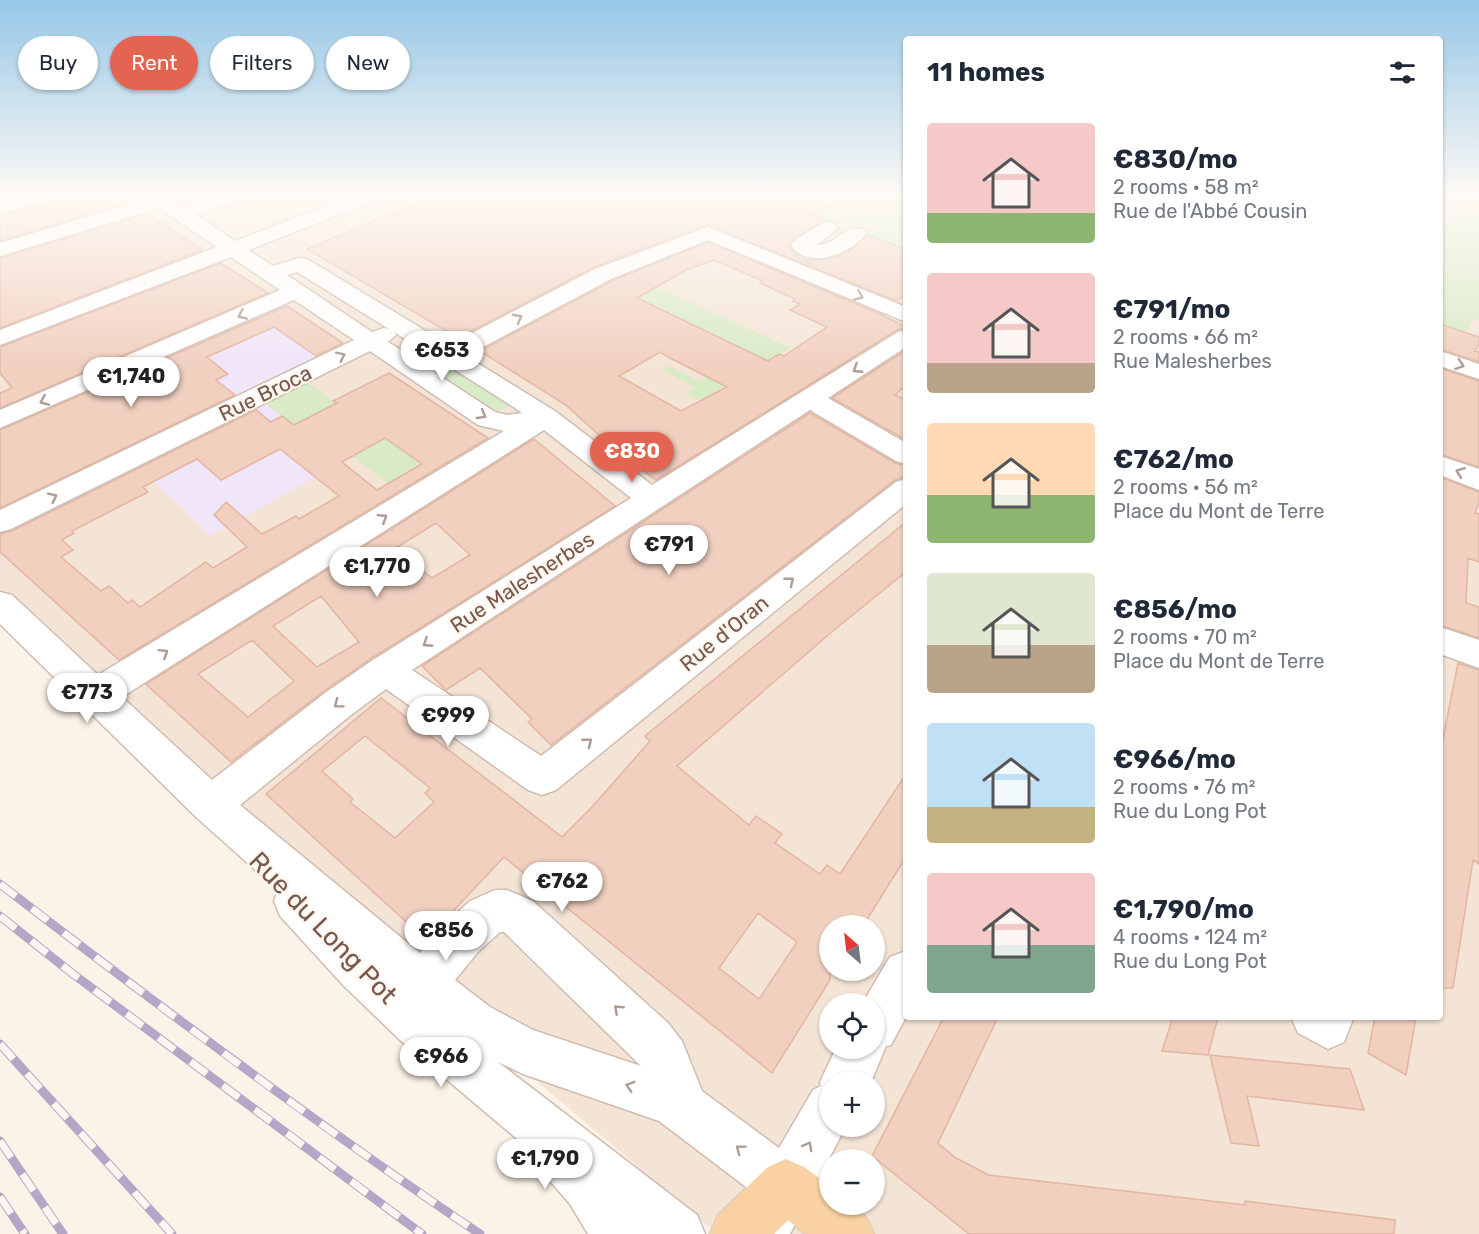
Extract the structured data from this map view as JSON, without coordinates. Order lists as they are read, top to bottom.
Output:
{
  "streets": {
    "street": [
      "Rue Broca",
      "Rue Malesherbes",
      "Rue d'Oran",
      "Rue du Long Pot"
    ]
  },
  "crossings": [
    ["Rue Malesherbes", "Rue d'Oran"],
    ["Rue Malesherbes", "Rue du Long Pot"]
  ],
  "one_way": ["Rue d'Oran"],
  "north": "top left",
  "page": {
    "chip": [
      "Buy",
      "Rent",
      "Filters",
      "New"
    ],
    "heading": "11 homes",
    "list": [
      {
        "name": "€830/mo",
        "note": "2 rooms · 58 m² · Rue de l'Abbé Cousin"
      },
      {
        "name": "€791/mo",
        "note": "2 rooms · 66 m² · Rue Malesherbes"
      },
      {
        "name": "€762/mo",
        "note": "2 rooms · 56 m² · Place du Mont de Terre"
      },
      {
        "name": "€856/mo",
        "note": "2 rooms · 70 m² · Place du Mont de Terre"
      },
      {
        "name": "€966/mo",
        "note": "2 rooms · 76 m² · Rue du Long Pot"
      },
      {
        "name": "€1,790/mo",
        "note": "4 rooms · 124 m² · Rue du Long Pot"
      }
    ],
    "price": [
      "€653",
      "€1,740",
      "€830",
      "€791",
      "€1,770",
      "€773",
      "€999",
      "€762",
      "€856",
      "€966",
      "€1,790"
    ],
    "map_buttons": ["+", "−"]
  }
}
